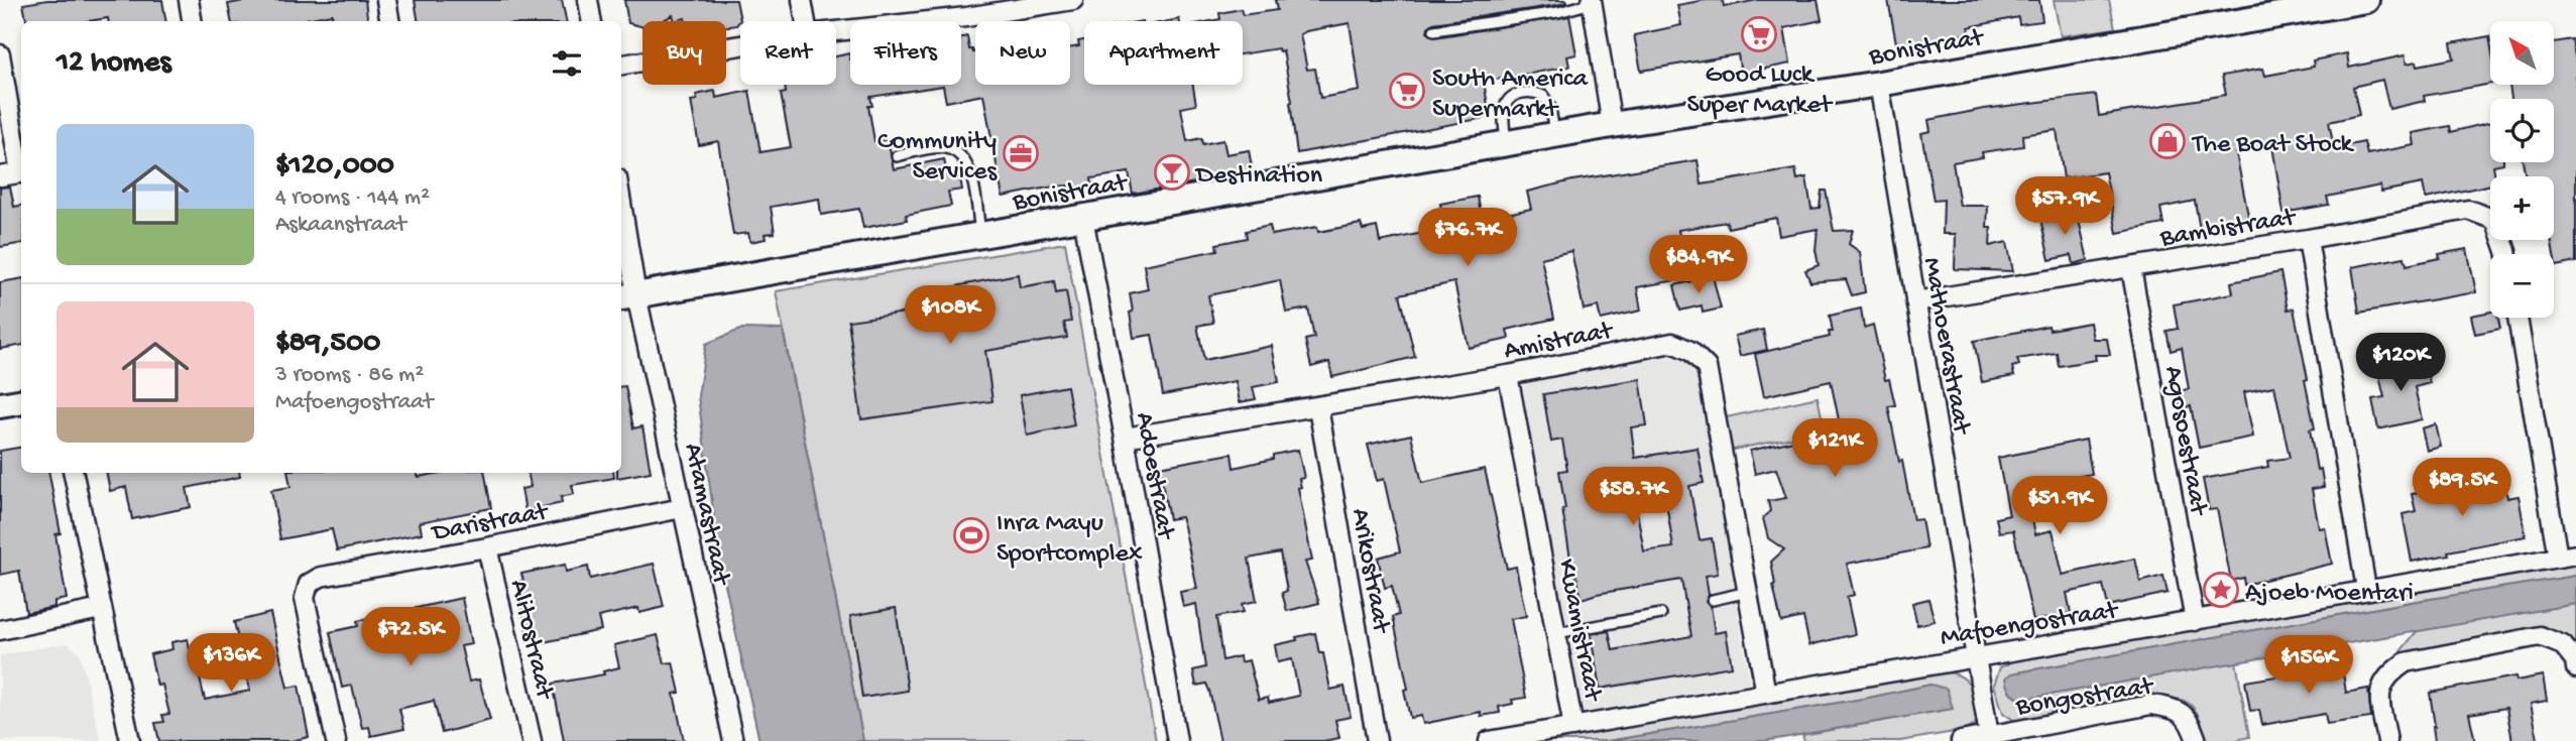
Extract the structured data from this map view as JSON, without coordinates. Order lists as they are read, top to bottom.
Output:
{
  "streets": {
    "street": [
      "Bonistraat",
      "Bambistraat",
      "Amistraat",
      "Mathoerastraat",
      "Agosoestraat",
      "Adoestraat",
      "Atamastraat",
      "Daristraat",
      "Arikostraat",
      "Mafoengostraat",
      "Kwamistraat",
      "Alitostraat",
      "Bongostraat"
    ]
  },
  "crossings": [
    ["Bonistraat", "Mathoerastraat"],
    ["Bonistraat", "Adoestraat"],
    ["Bonistraat", "Atamastraat"],
    ["Bambistraat", "Mathoerastraat"],
    ["Bambistraat", "Agosoestraat"],
    ["Amistraat", "Adoestraat"],
    ["Amistraat", "Arikostraat"],
    ["Amistraat", "Mafoengostraat"],
    ["Amistraat", "Kwamistraat"],
    ["Mathoerastraat", "Mafoengostraat"],
    ["Mathoerastraat", "Bongostraat"],
    ["Agosoestraat", "Mafoengostraat"],
    ["Atamastraat", "Daristraat"],
    ["Daristraat", "Alitostraat"],
    ["Mafoengostraat", "Kwamistraat"]
  ],
  "places": {
    "supermarket": ["Good Luck Super Market", "South America Supermarkt"],
    "shop": ["The Boat Stock"],
    "office": ["Community Services"],
    "bar": ["Destination"],
    "sports": ["Inra Mayu Sportcomplex"],
    "place": ["Ajoeb Moentari"]
  },
  "north": "top left",
  "page": {
    "map_buttons": ["+", "−"],
    "chip": [
      "Buy",
      "Rent",
      "Filters",
      "New",
      "Apartment"
    ],
    "heading": "12 homes",
    "list": [
      {
        "name": "$120,000",
        "note": "4 rooms · 144 m² · Askaanstraat"
      },
      {
        "name": "$89,500",
        "note": "3 rooms · 86 m² · Mafoengostraat"
      }
    ],
    "price": [
      "$57.9K",
      "$76.7K",
      "$84.9K",
      "$108K",
      "$120K",
      "$121K",
      "$89.5K",
      "$58.7K",
      "$51.9K",
      "$72.5K",
      "$136K",
      "$156K"
    ]
  }
}
